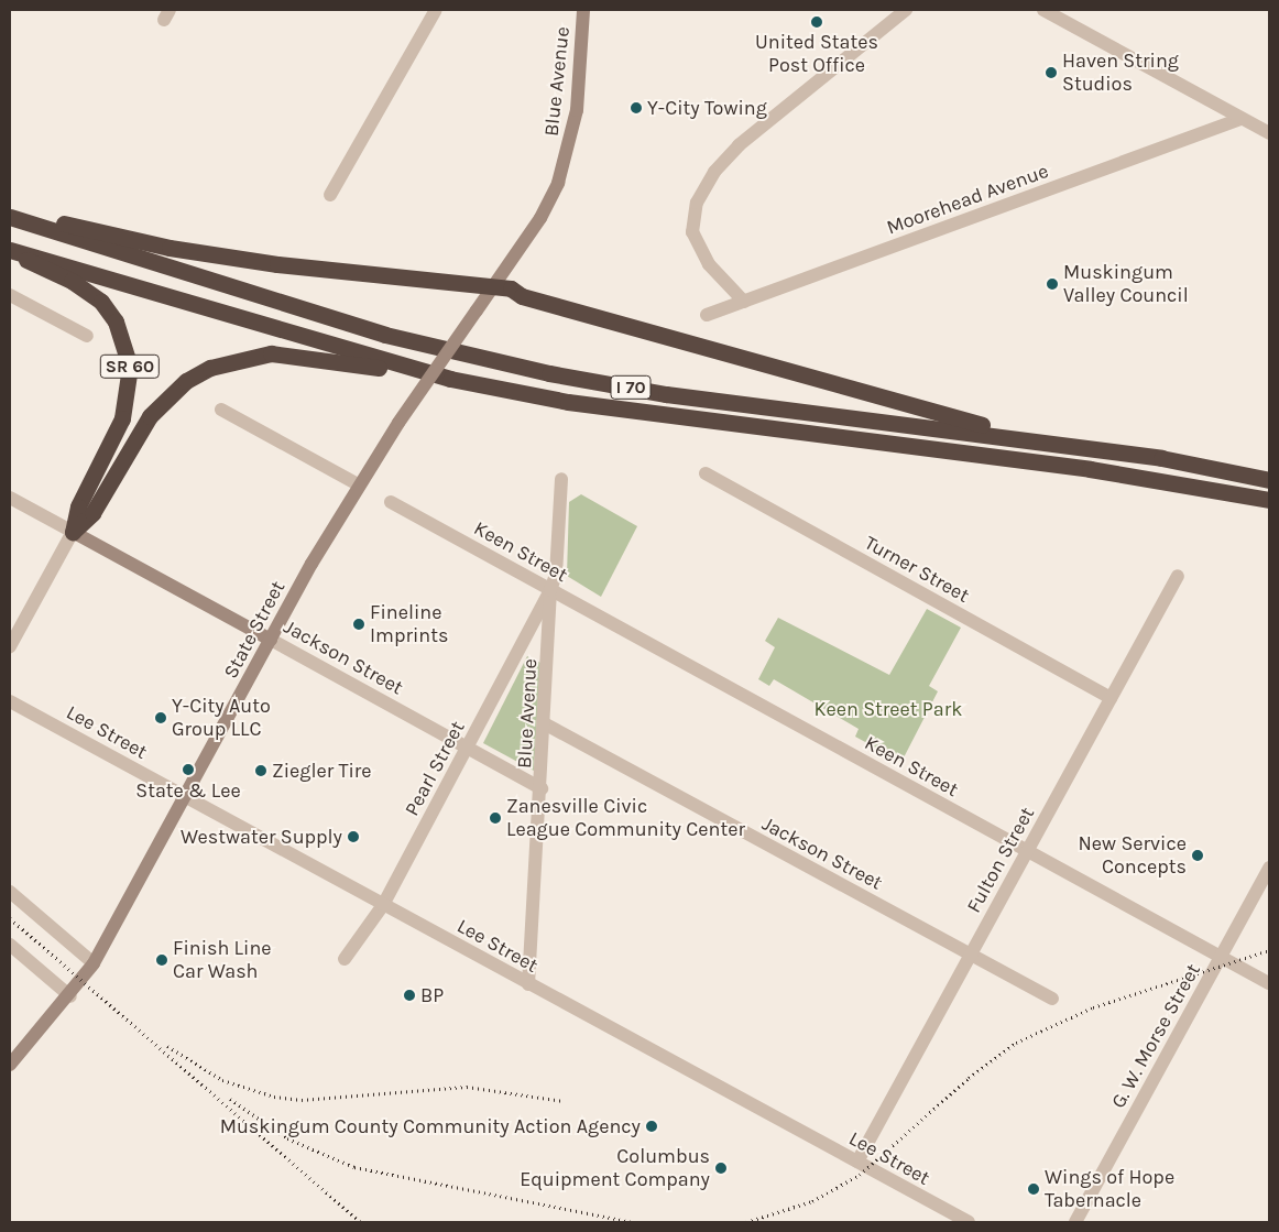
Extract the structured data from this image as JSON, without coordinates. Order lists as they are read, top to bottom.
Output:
{
  "streets": {
    "highway": ["SR 60", "I 70"],
    "main road": ["Blue Avenue", "State Street", "Jackson Street"],
    "street": [
      "Moorehead Avenue",
      "Keen Street",
      "Turner Street",
      "Lee Street",
      "Pearl Street",
      "Fulton Street",
      "G. W. Morse Street"
    ]
  },
  "crossings": [
    ["Blue Avenue", "Keen Street"],
    ["Blue Avenue", "State Street"],
    ["Blue Avenue", "Jackson Street"],
    ["Blue Avenue", "Lee Street"],
    ["Blue Avenue", "Pearl Street"],
    ["SR 60", "I 70"],
    ["SR 60", "Jackson Street"],
    ["Keen Street", "Pearl Street"],
    ["Keen Street", "Fulton Street"],
    ["Keen Street", "G. W. Morse Street"],
    ["Turner Street", "Fulton Street"],
    ["State Street", "Jackson Street"],
    ["State Street", "Lee Street"],
    ["Jackson Street", "Pearl Street"],
    ["Jackson Street", "Fulton Street"],
    ["Lee Street", "Pearl Street"],
    ["Lee Street", "Fulton Street"]
  ],
  "parks": ["Keen Street Park"],
  "places": [
    "United States Post Office",
    "Haven String Studios",
    "Y-City Towing",
    "Muskingum Valley Council",
    "Fineline Imprints",
    "Y-City Auto Group LLC",
    "State & Lee",
    "Ziegler Tire",
    "Zanesville Civic League Community Center",
    "Westwater Supply",
    "New Service Concepts",
    "Finish Line Car Wash",
    "BP",
    "Muskingum County Community Action Agency",
    "Columbus Equipment Company",
    "Wings of Hope Tabernacle"
  ]
}
